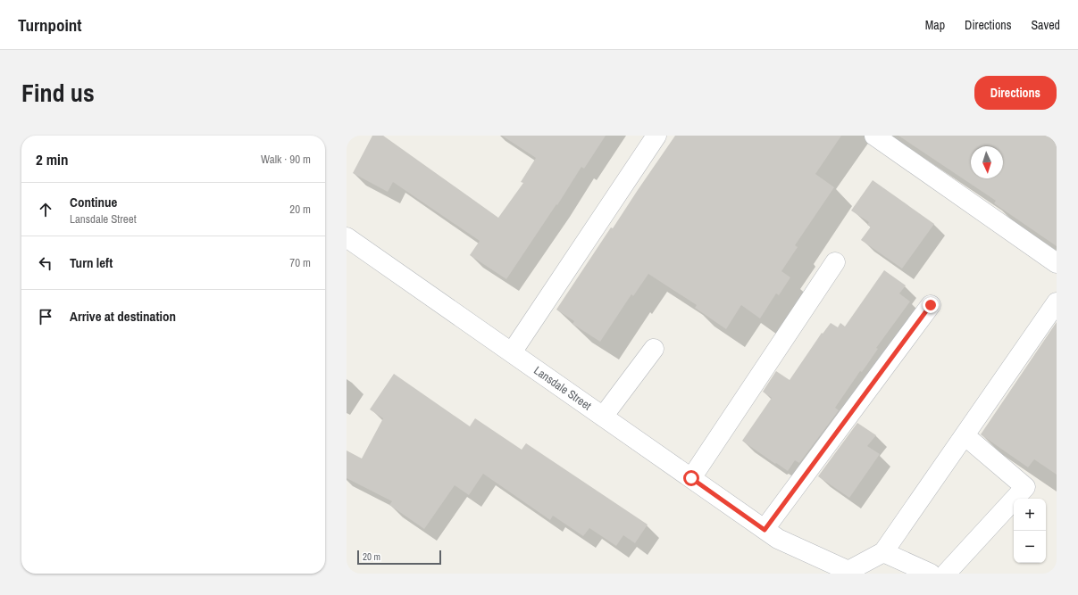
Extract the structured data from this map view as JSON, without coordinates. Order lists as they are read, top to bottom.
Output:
{
  "streets": {
    "street": ["Lansdale Street"]
  },
  "scale_bar": "20 m",
  "north": "bottom",
  "page": {
    "header": "Turnpoint",
    "nav": ["Map", "Directions", "Saved"],
    "title": "Find us",
    "buttons": "Directions",
    "heading": ["2 min", "Walk · 90 m"],
    "list": [
      ["Continue", "Lansdale Street", "20 m"],
      ["Turn left", "70 m"],
      "Arrive at destination"
    ],
    "map_buttons": ["+", "−"],
    "scale": "20 m"
  }
}
